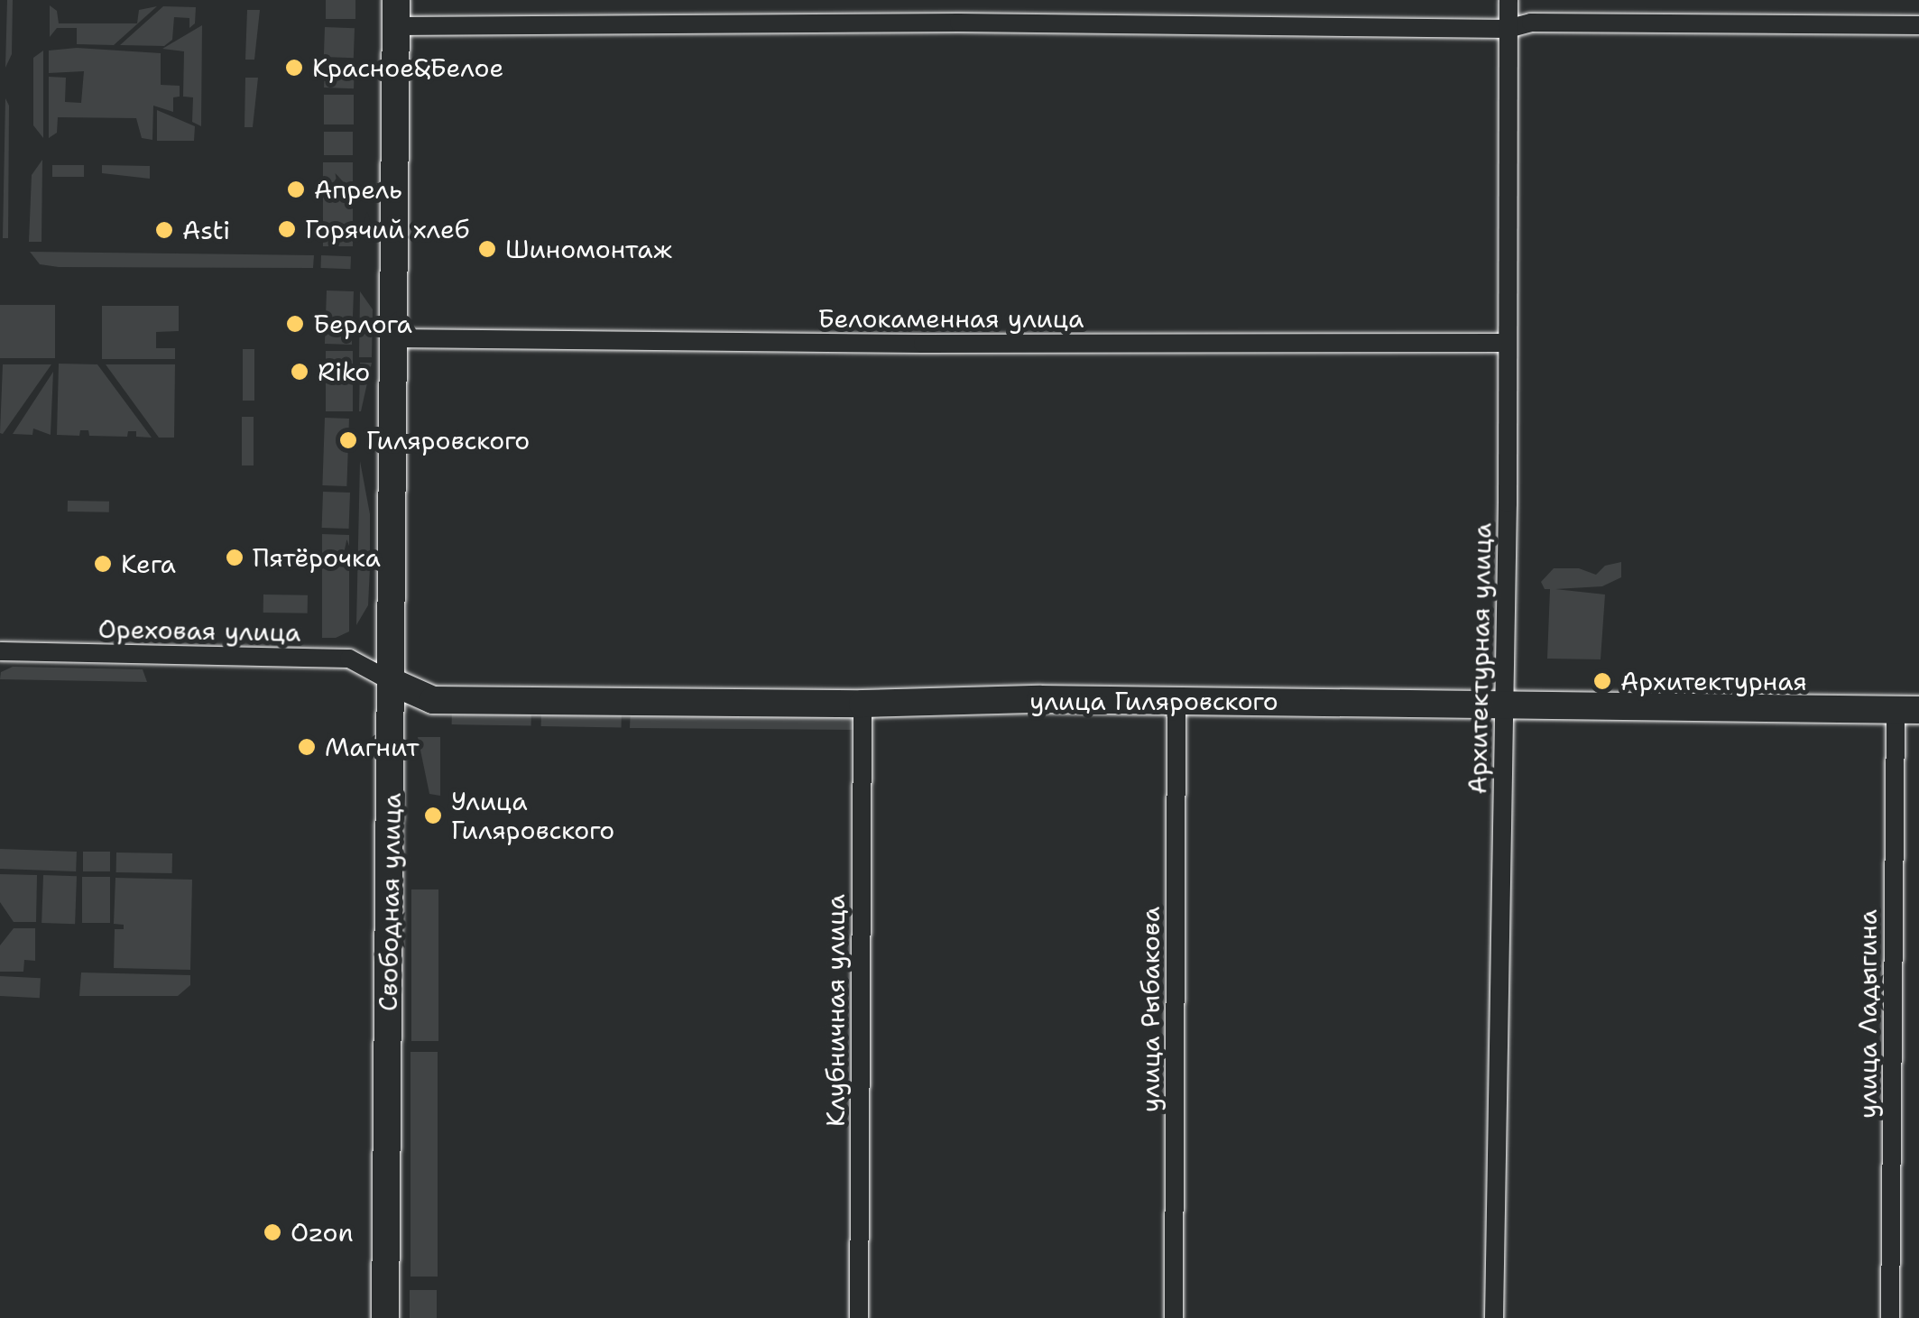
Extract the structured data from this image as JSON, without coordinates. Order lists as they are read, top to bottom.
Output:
{
  "streets": {
    "street": [
      "Белокаменная улица",
      "Ореховая улица",
      "Архитектурная улица",
      "улица Гиляровского",
      "Свободная улица",
      "улица Рыбакова",
      "Клубничная улица",
      "улица Ладыгина"
    ]
  },
  "crossings": [
    ["Белокаменная улица", "Архитектурная улица"],
    ["Белокаменная улица", "Свободная улица"],
    ["Ореховая улица", "улица Гиляровского"],
    ["Ореховая улица", "Свободная улица"],
    ["Архитектурная улица", "улица Гиляровского"],
    ["улица Гиляровского", "Свободная улица"],
    ["улица Гиляровского", "улица Рыбакова"],
    ["улица Гиляровского", "Клубничная улица"],
    ["улица Гиляровского", "улица Ладыгина"]
  ],
  "places": [
    "Красное&Белое",
    "Апрель",
    "Горячий хлеб",
    "Asti",
    "Шиномонтаж",
    "Берлога",
    "Riko",
    "Гиляровского",
    "Пятёрочка",
    "Кега",
    "Архитектурная",
    "Магнит",
    "Улица Гиляровского",
    "Ozon"
  ]
}
